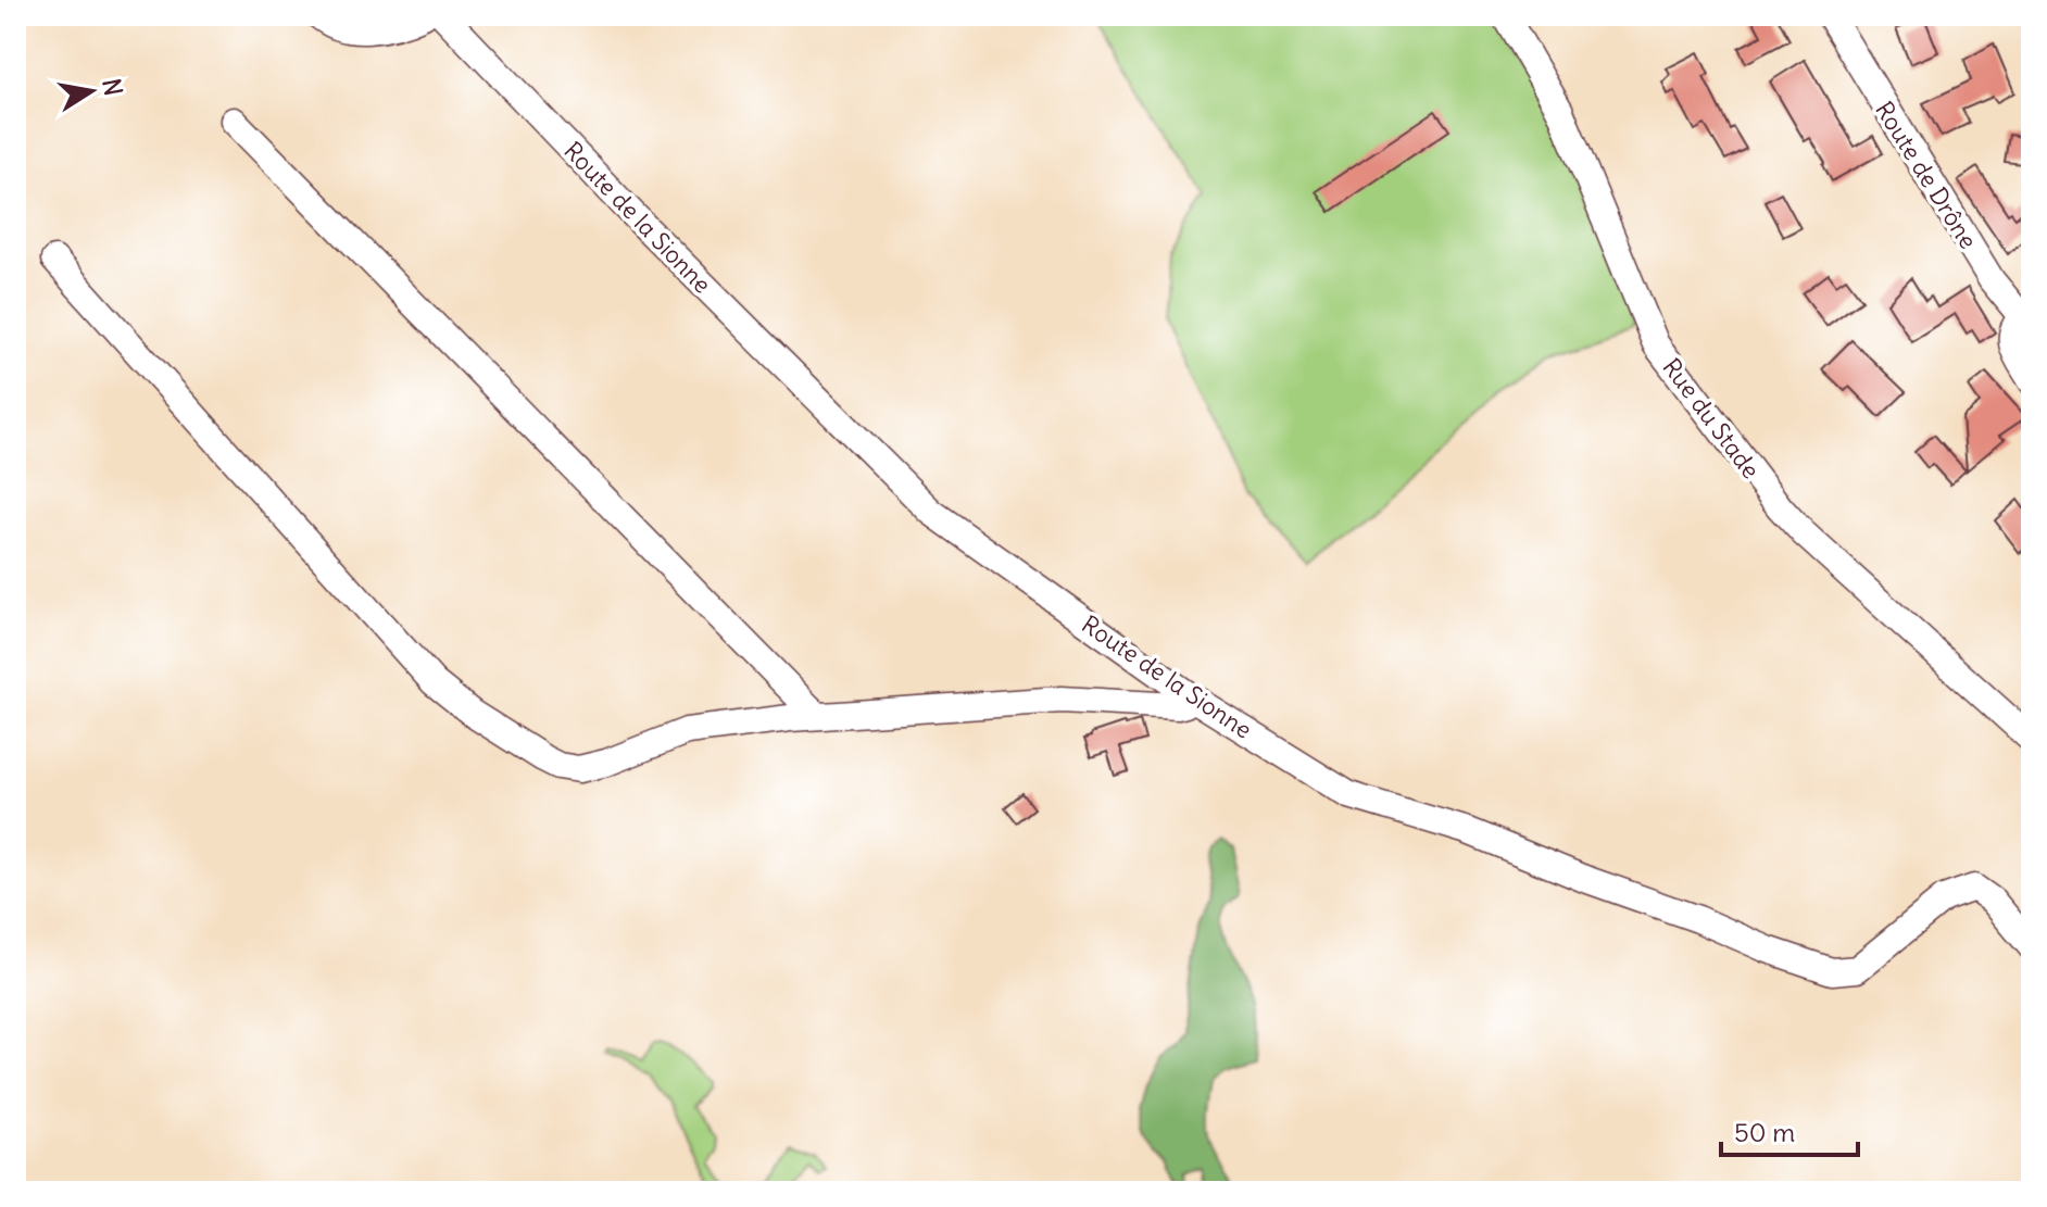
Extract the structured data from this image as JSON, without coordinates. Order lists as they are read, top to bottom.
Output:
{
  "streets": {
    "street": ["Route de Drône", "Route de la Sionne", "Rue du Stade"]
  },
  "scale_bar": "50 m",
  "north": "right"
}
